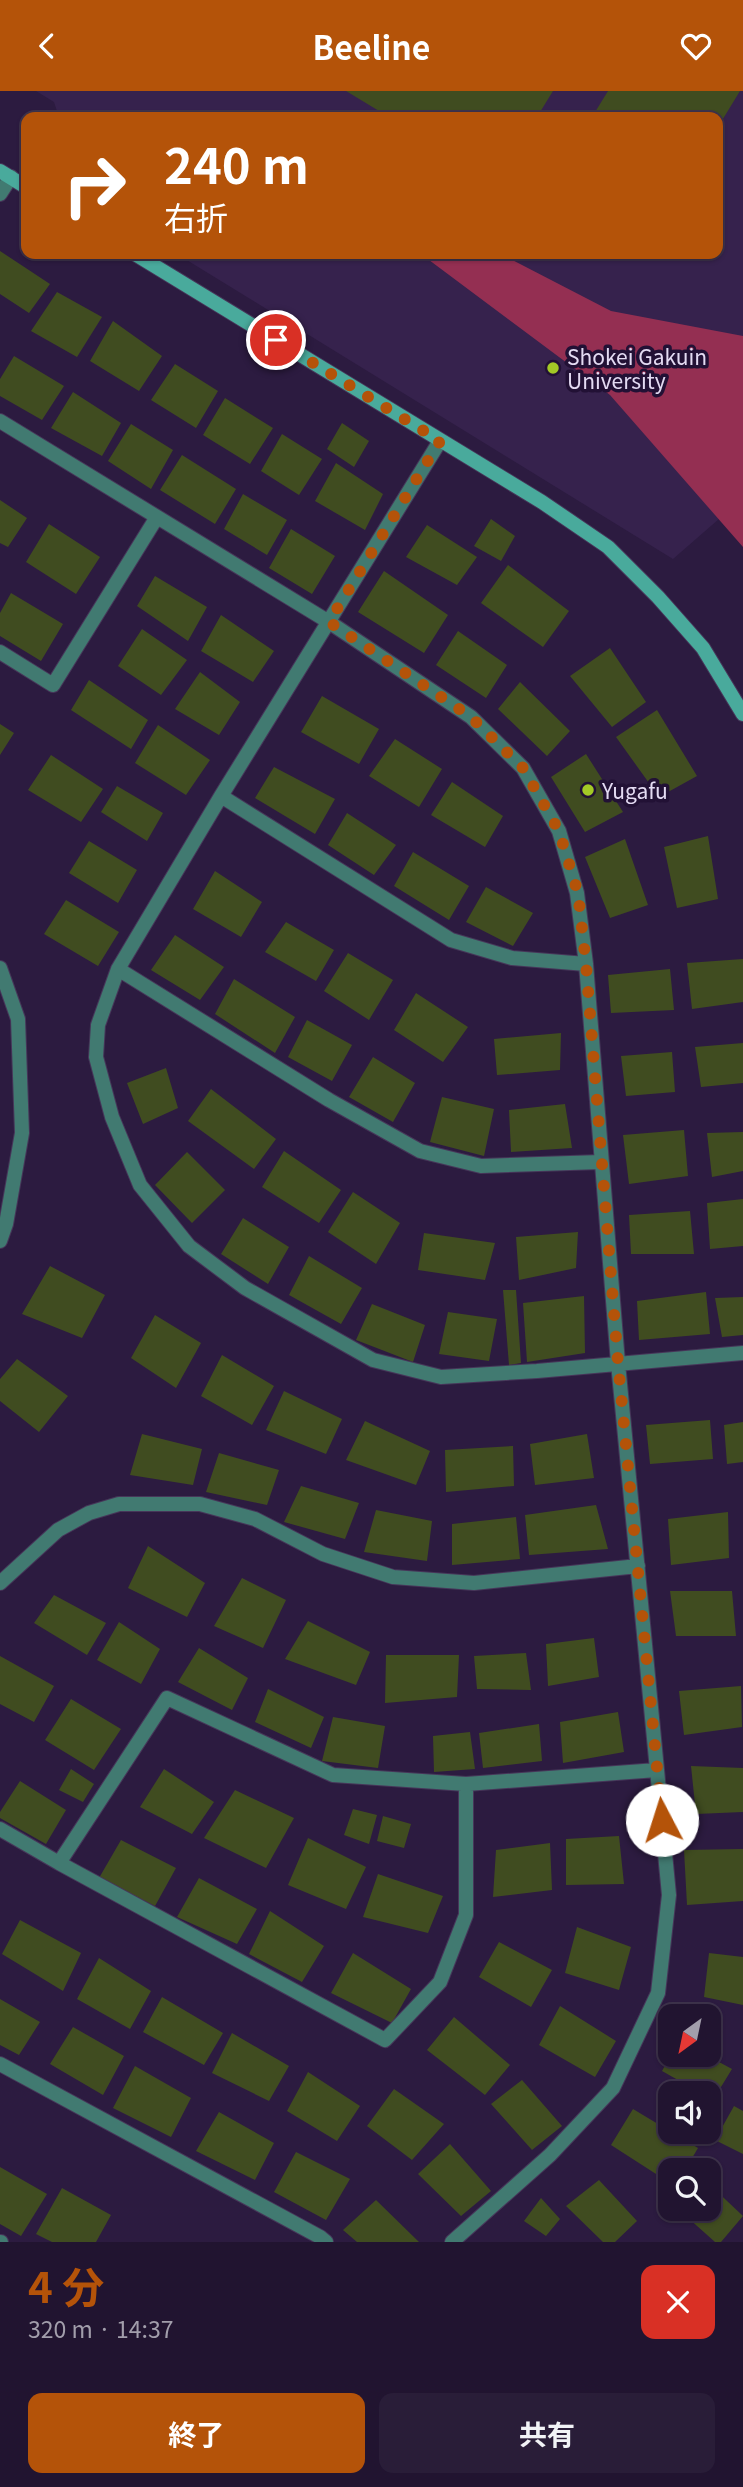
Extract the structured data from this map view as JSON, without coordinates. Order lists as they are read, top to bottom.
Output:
{
  "places": ["Shokei Gakuin University", "Yugafu"],
  "north": "bottom left",
  "page": {
    "header": "Beeline",
    "turn": ["240 m", "右折"],
    "heading": ["4 分", "320 m · 14:37"],
    "buttons": ["終了", "共有"]
  }
}
